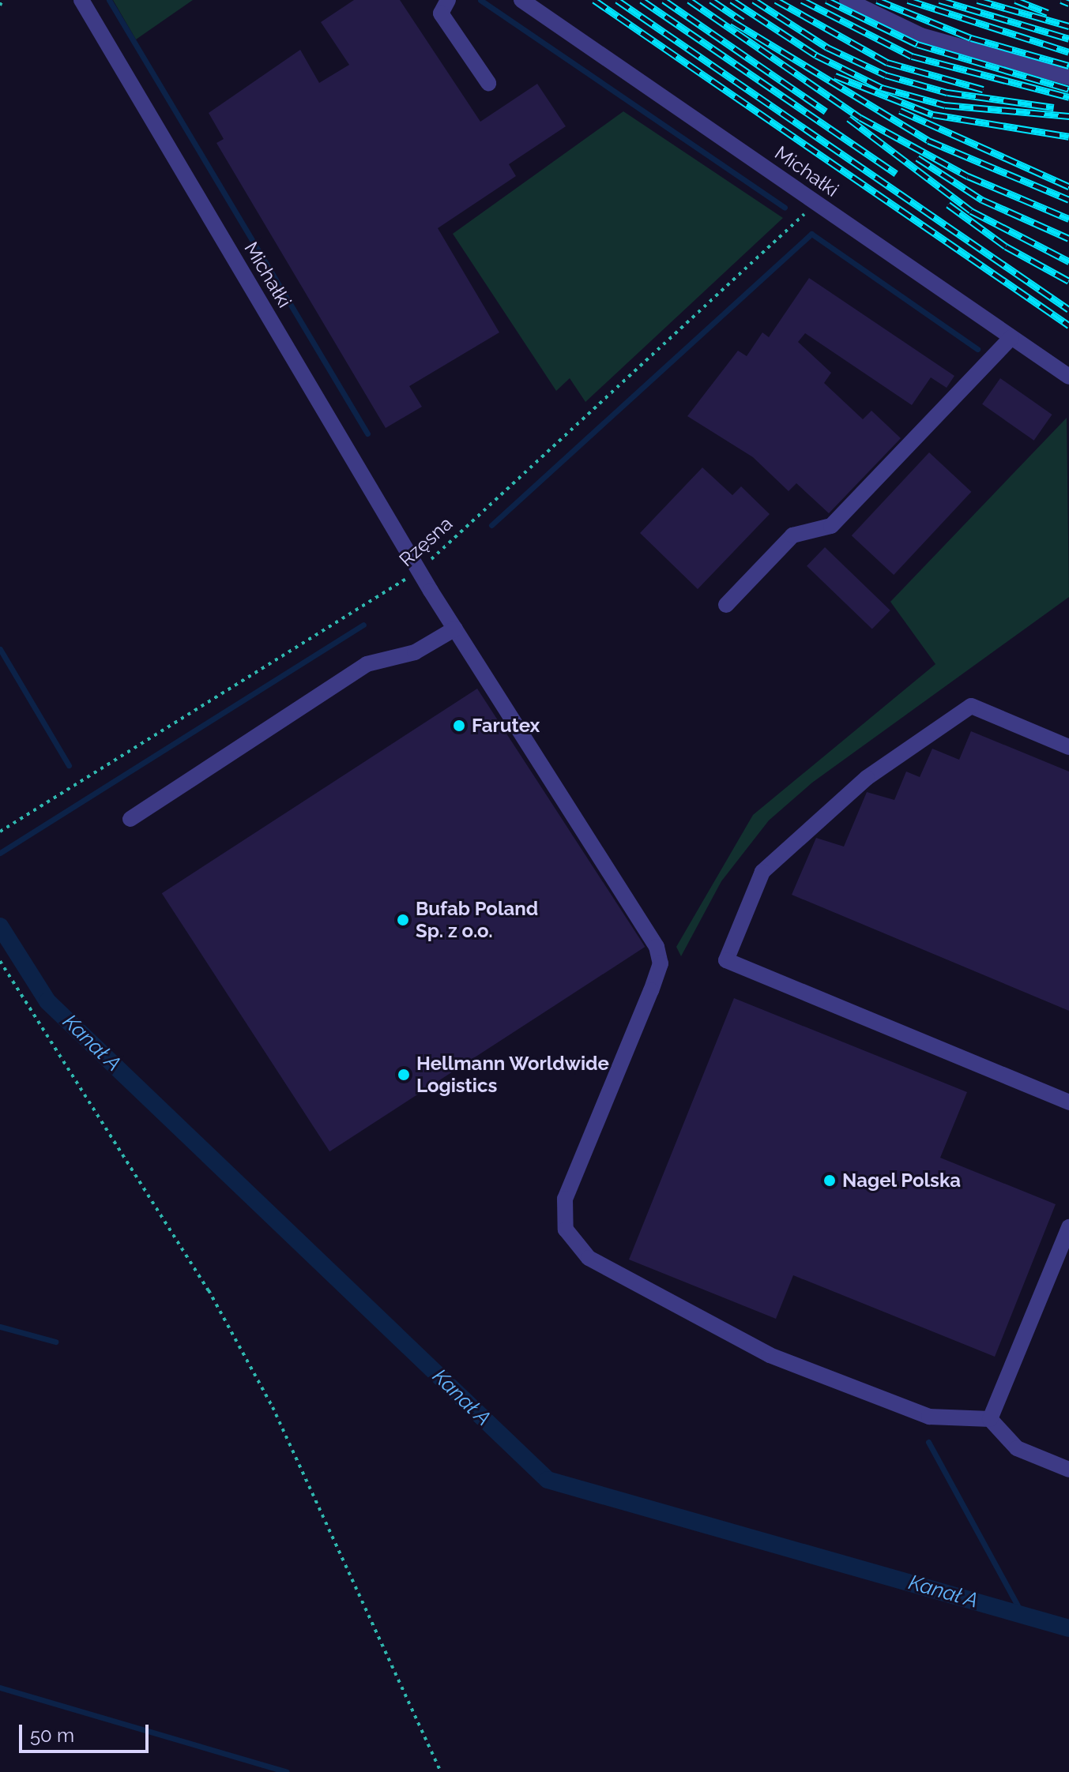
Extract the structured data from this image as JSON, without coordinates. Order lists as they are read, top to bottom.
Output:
{
  "streets": {
    "street": ["Michałki"],
    "path": ["Rzęsna"]
  },
  "crossings": [
    ["Michałki", "Rzęsna"]
  ],
  "water": ["Kanał A"],
  "places": [
    "Farutex",
    "Bufab Poland Sp. z o.o.",
    "Hellmann Worldwide Logistics",
    "Nagel Polska"
  ],
  "scale_bar": "50 m"
}
